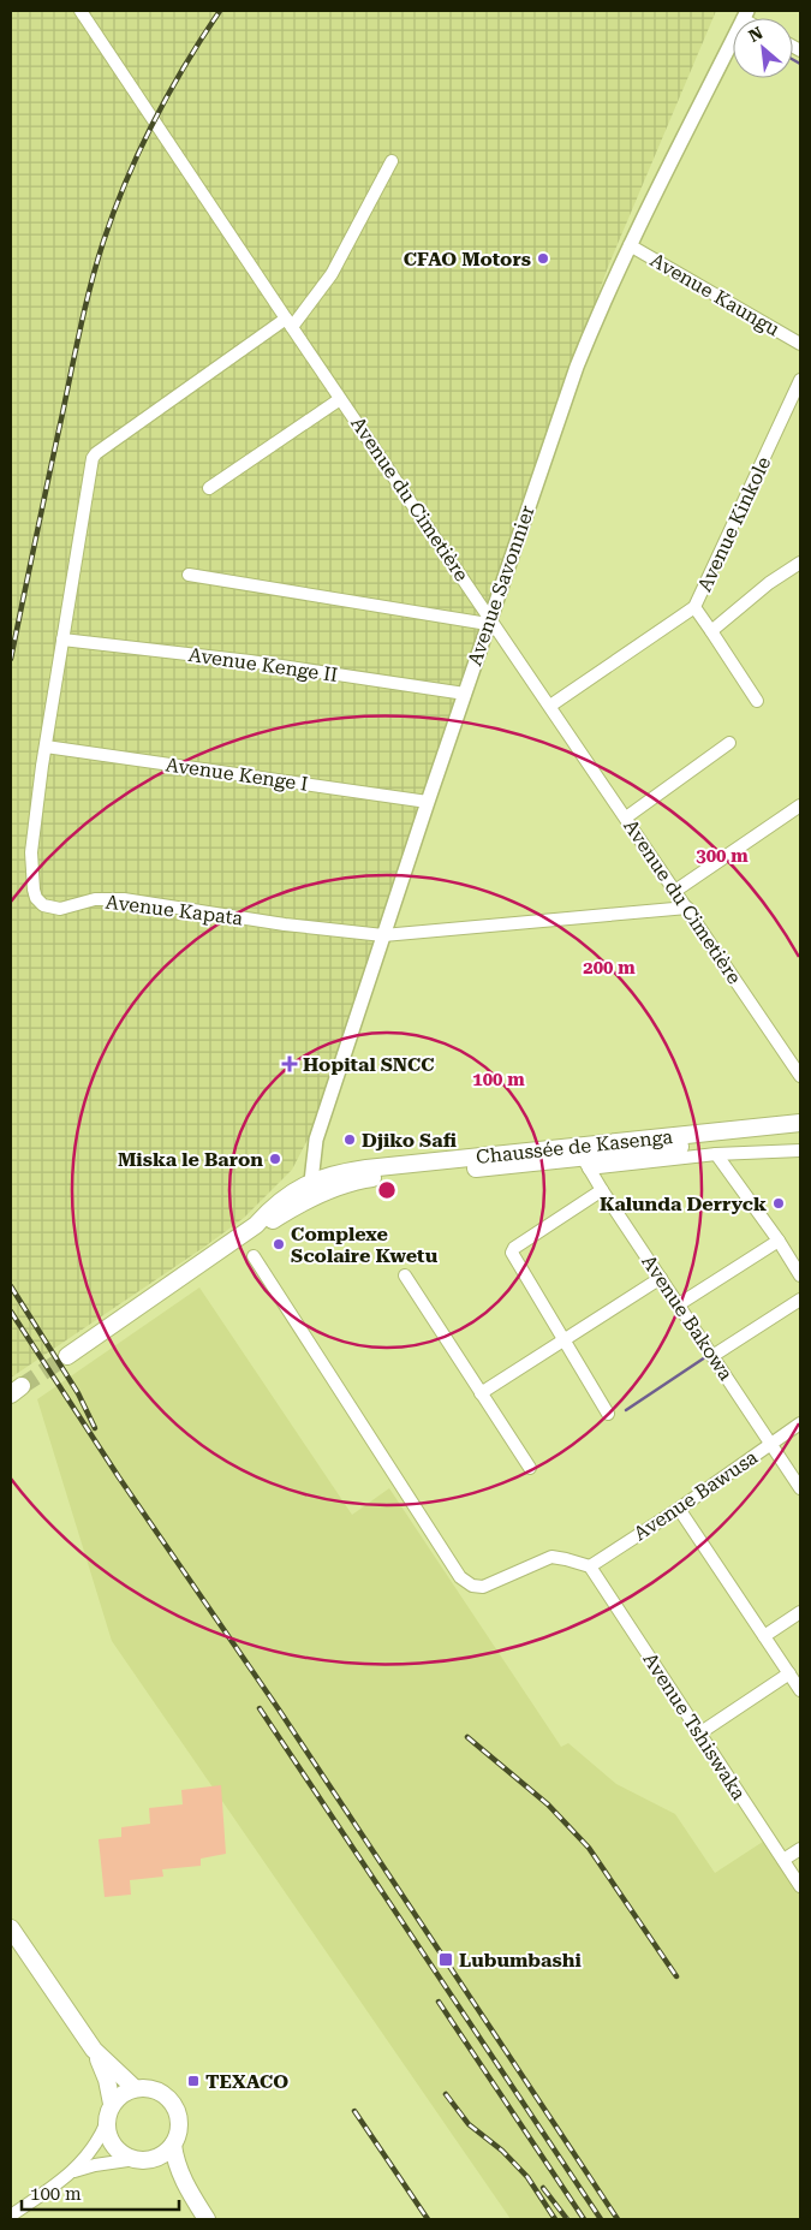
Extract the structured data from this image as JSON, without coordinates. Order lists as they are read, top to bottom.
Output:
{
  "streets": {
    "main road": ["Chaussée de Kasenga"],
    "street": [
      "Avenue Kaungu",
      "Avenue du Cimetière",
      "Avenue Kinkole",
      "Avenue Savonnier",
      "Avenue Kenge II",
      "Avenue Kenge I",
      "Avenue Kapata",
      "Avenue Bakowa",
      "Avenue Bawusa",
      "Avenue Tshiswaka"
    ]
  },
  "crossings": [
    ["Avenue Kaungu", "Avenue Savonnier"],
    ["Avenue du Cimetière", "Avenue Kinkole"],
    ["Avenue du Cimetière", "Avenue Savonnier"],
    ["Avenue du Cimetière", "Avenue Kapata"],
    ["Avenue Savonnier", "Avenue Kenge II"],
    ["Avenue Savonnier", "Avenue Kenge I"],
    ["Avenue Savonnier", "Avenue Kapata"],
    ["Avenue Savonnier", "Chaussée de Kasenga"],
    ["Avenue Kenge II", "Avenue Kapata"],
    ["Avenue Kenge I", "Avenue Kapata"],
    ["Chaussée de Kasenga", "Avenue Bakowa"],
    ["Avenue Bakowa", "Avenue Bawusa"],
    ["Avenue Bawusa", "Avenue Tshiswaka"]
  ],
  "places": {
    "other": [
      "CFAO Motors",
      "Djiko Safi",
      "Miska le Baron",
      "Kalunda Derryck",
      "Complexe Scolaire Kwetu"
    ],
    "health": ["Hopital SNCC"],
    "transit": ["Lubumbashi", "TEXACO"]
  },
  "scale_bar": "100 m",
  "north": "top left",
  "rings": ["300 m", "200 m", "100 m"]
}
